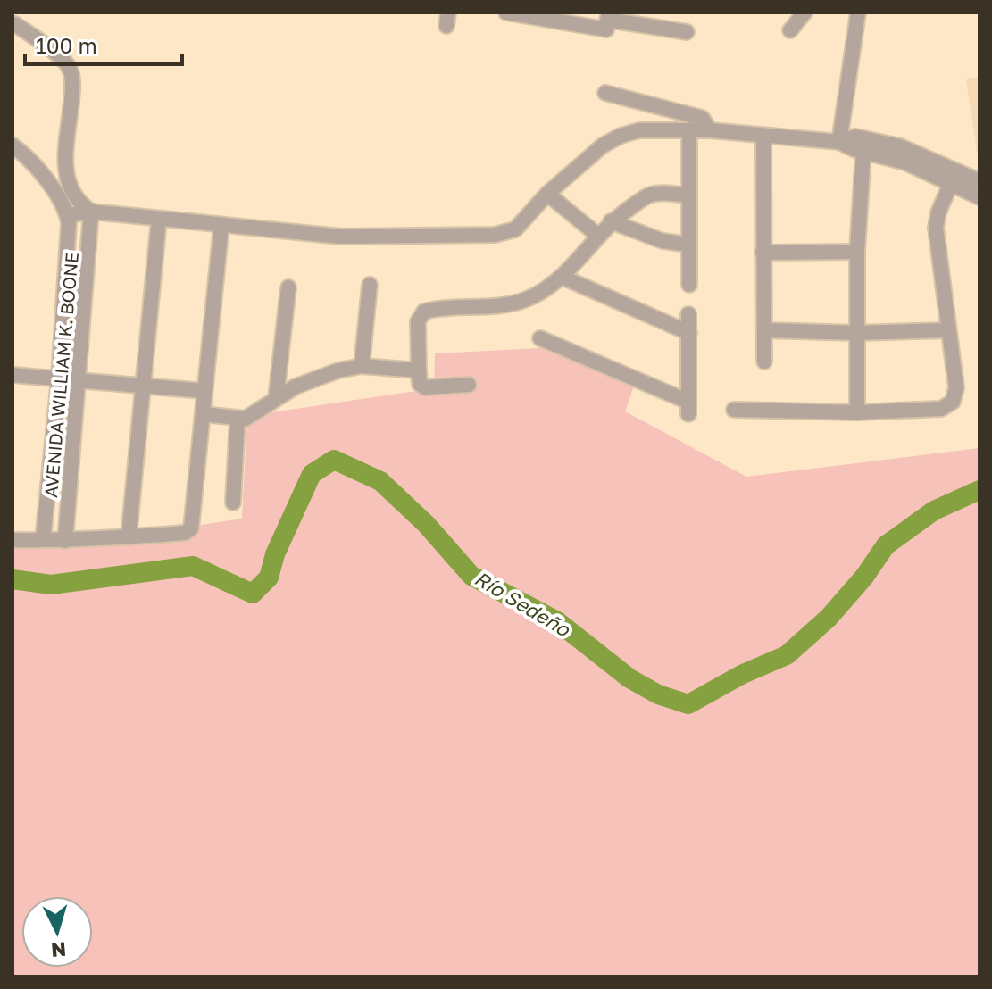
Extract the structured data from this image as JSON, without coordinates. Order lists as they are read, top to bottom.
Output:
{
  "streets": {
    "street": ["AVENIDA WILLIAM K. BOONE"]
  },
  "water": ["Río Sedeño"],
  "scale_bar": "100 m",
  "north": "bottom"
}
